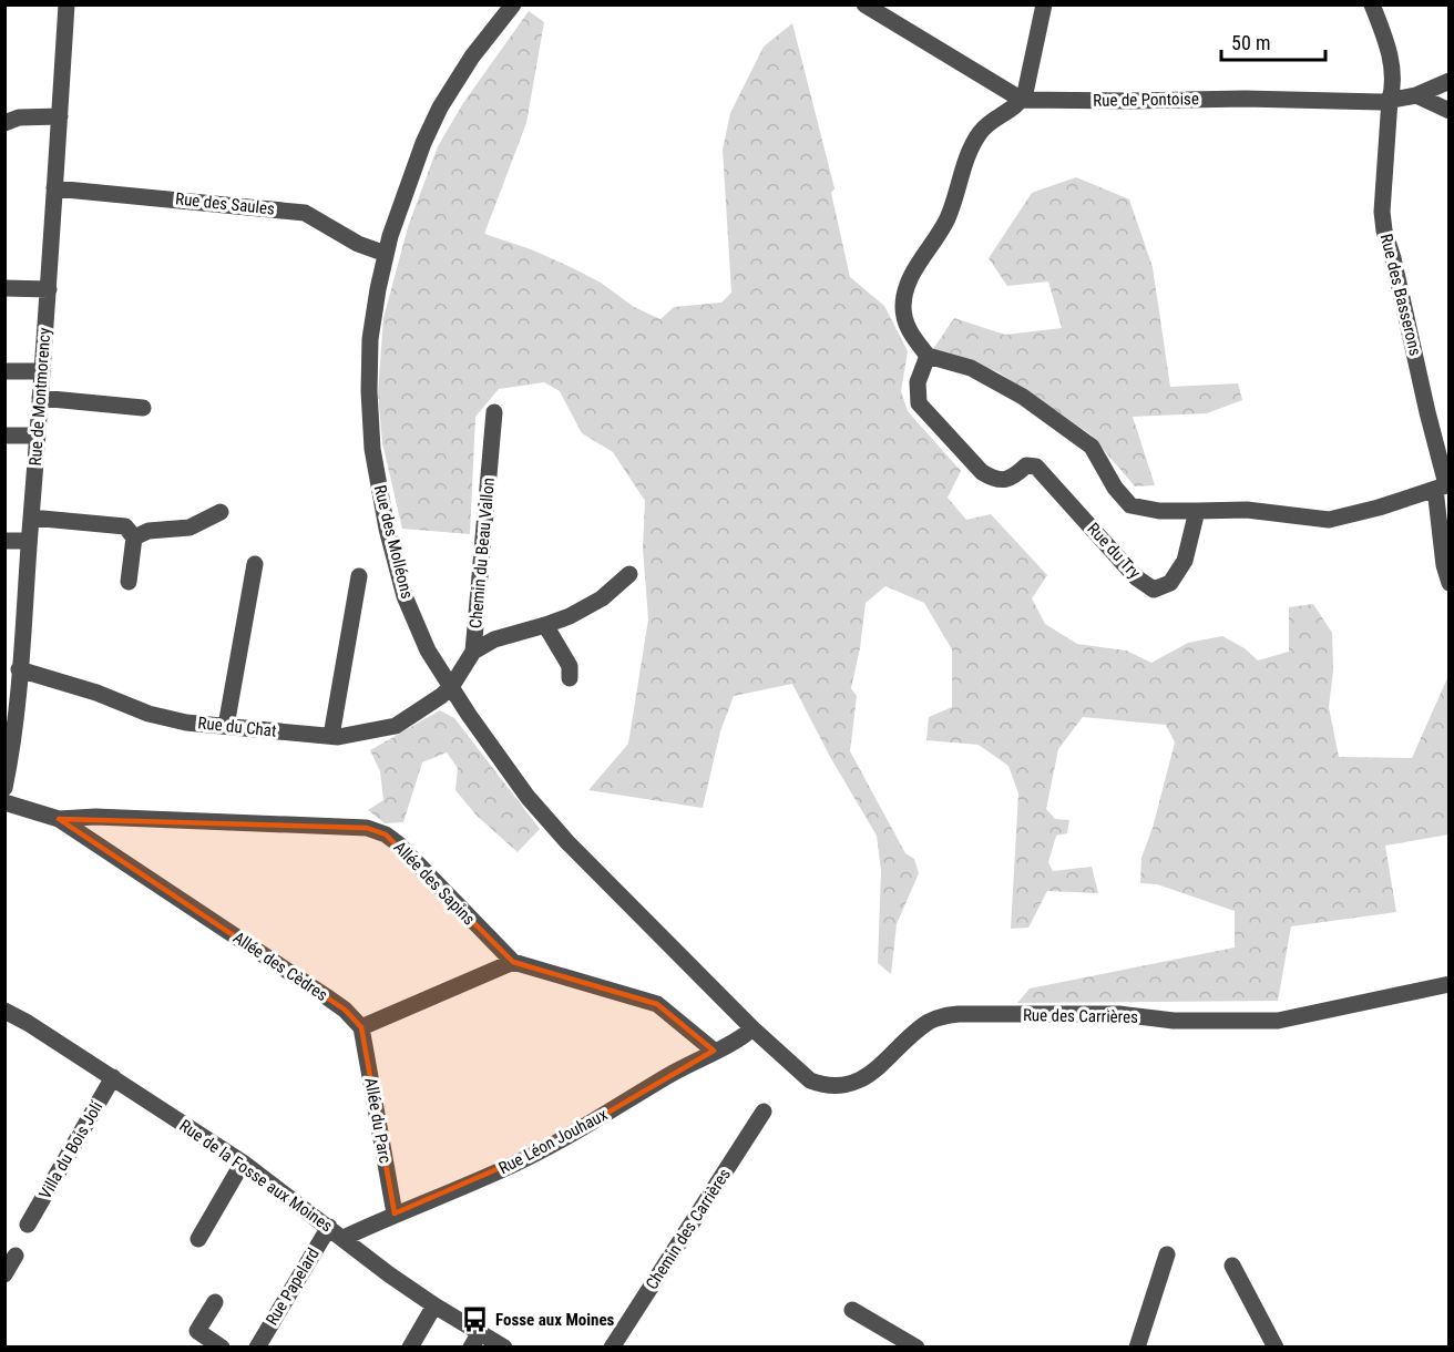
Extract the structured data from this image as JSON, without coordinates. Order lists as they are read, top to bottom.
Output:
{
  "streets": {
    "street": [
      "Rue de Pontoise",
      "Rue des Saules",
      "Rue des Basserons",
      "Rue de Montmorency",
      "Rue des Molléons",
      "Rue du Try",
      "Chemin du Beau Vallon",
      "Rue du Chat",
      "Allée des Sapins",
      "Allée des Cèdres",
      "Rue des Carrières",
      "Allée du Parc",
      "Rue Léon Jouhaux",
      "Villa du Bois Joli",
      "Rue de la Fosse aux Moines",
      "Chemin des Carrières",
      "Rue Papelard"
    ]
  },
  "crossings": [
    ["Rue de Pontoise", "Rue des Basserons"],
    ["Rue des Saules", "Rue de Montmorency"],
    ["Rue des Saules", "Rue des Molléons"],
    ["Rue de Montmorency", "Rue du Chat"],
    ["Rue des Molléons", "Chemin du Beau Vallon"],
    ["Rue des Molléons", "Rue du Chat"],
    ["Rue des Molléons", "Rue des Carrières"],
    ["Rue des Molléons", "Rue Léon Jouhaux"],
    ["Chemin du Beau Vallon", "Rue du Chat"],
    ["Allée des Sapins", "Allée des Cèdres"],
    ["Allée des Sapins", "Rue Léon Jouhaux"],
    ["Allée des Cèdres", "Allée du Parc"],
    ["Rue des Carrières", "Rue Léon Jouhaux"],
    ["Allée du Parc", "Rue Léon Jouhaux"],
    ["Rue Léon Jouhaux", "Rue de la Fosse aux Moines"],
    ["Villa du Bois Joli", "Rue de la Fosse aux Moines"],
    ["Rue de la Fosse aux Moines", "Rue Papelard"]
  ],
  "places": {
    "bus stop": ["Fosse aux Moines"]
  },
  "scale_bar": "50 m"
}
